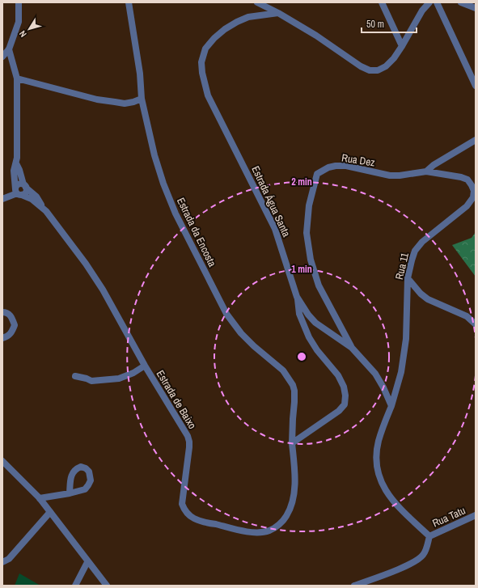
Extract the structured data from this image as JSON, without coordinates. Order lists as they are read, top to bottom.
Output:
{
  "streets": {
    "street": [
      "Rua Dez",
      "Estrada Água Santa",
      "Estrada da Encosta",
      "Rua 11",
      "Estrada de Baixo",
      "Rua Tatu"
    ]
  },
  "crossings": [
    ["Rua Dez", "Estrada Água Santa"],
    ["Rua Dez", "Rua 11"],
    ["Estrada Água Santa", "Rua 11"],
    ["Estrada da Encosta", "Estrada de Baixo"]
  ],
  "scale_bar": "50 m",
  "north": "bottom left",
  "rings": ["2 min", "1 min"]
}
